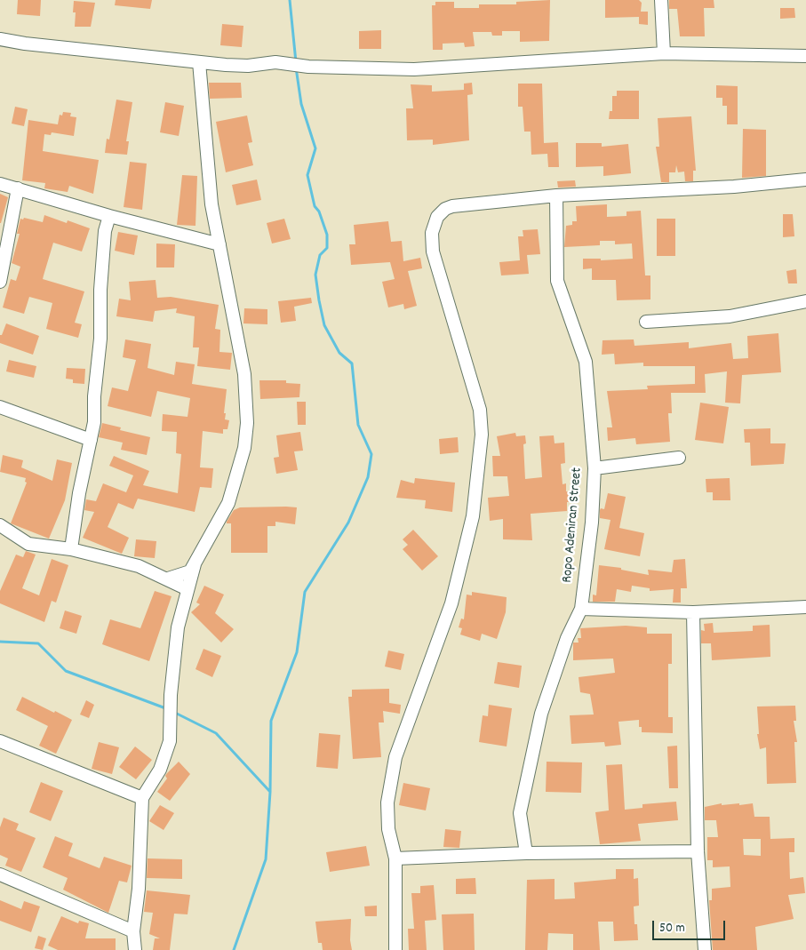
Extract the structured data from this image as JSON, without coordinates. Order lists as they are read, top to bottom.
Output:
{
  "streets": {
    "street": ["Ropo Adeniran Street"]
  },
  "scale_bar": "50 m"
}
